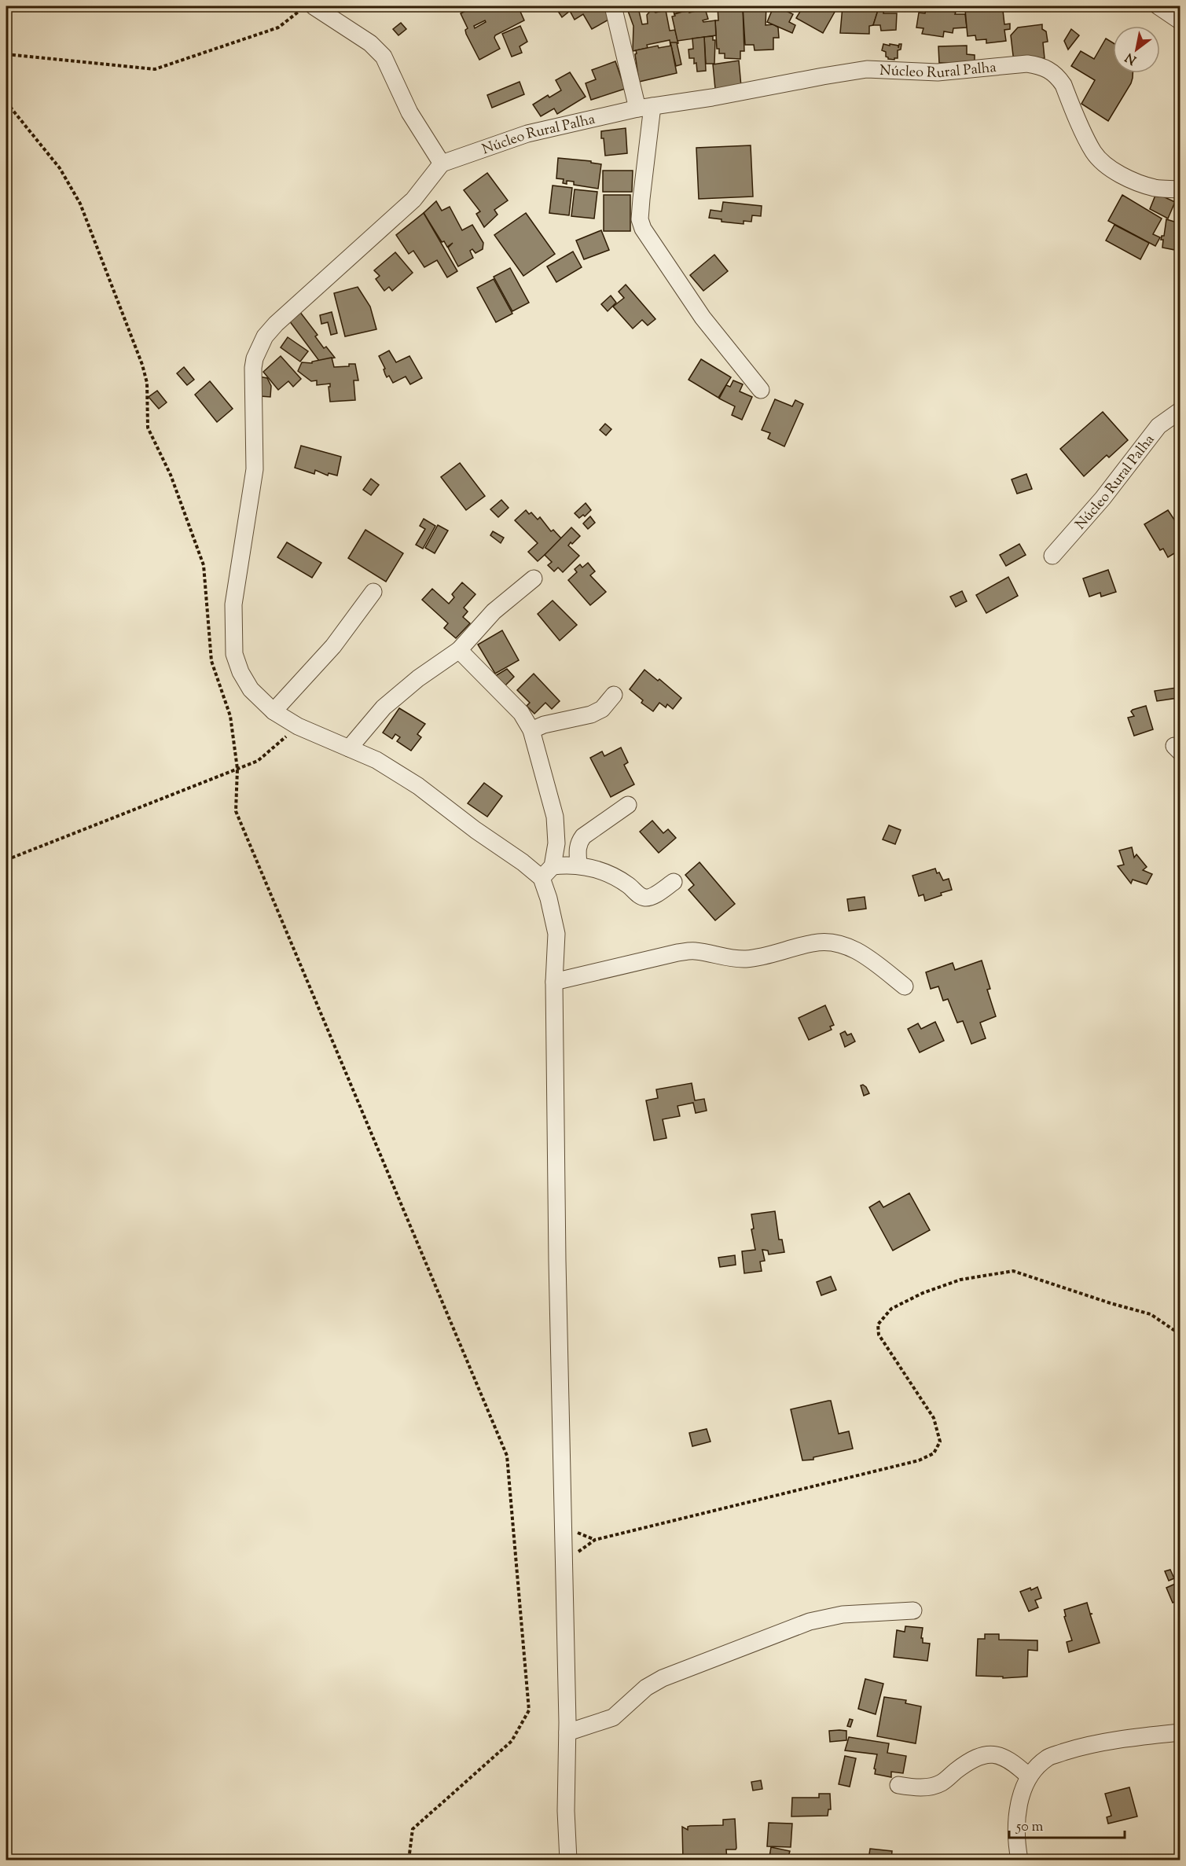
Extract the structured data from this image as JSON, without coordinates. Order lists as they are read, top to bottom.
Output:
{
  "streets": {
    "street": ["Núcleo Rural Palha"]
  },
  "scale_bar": "50 m",
  "north": "bottom left"
}
